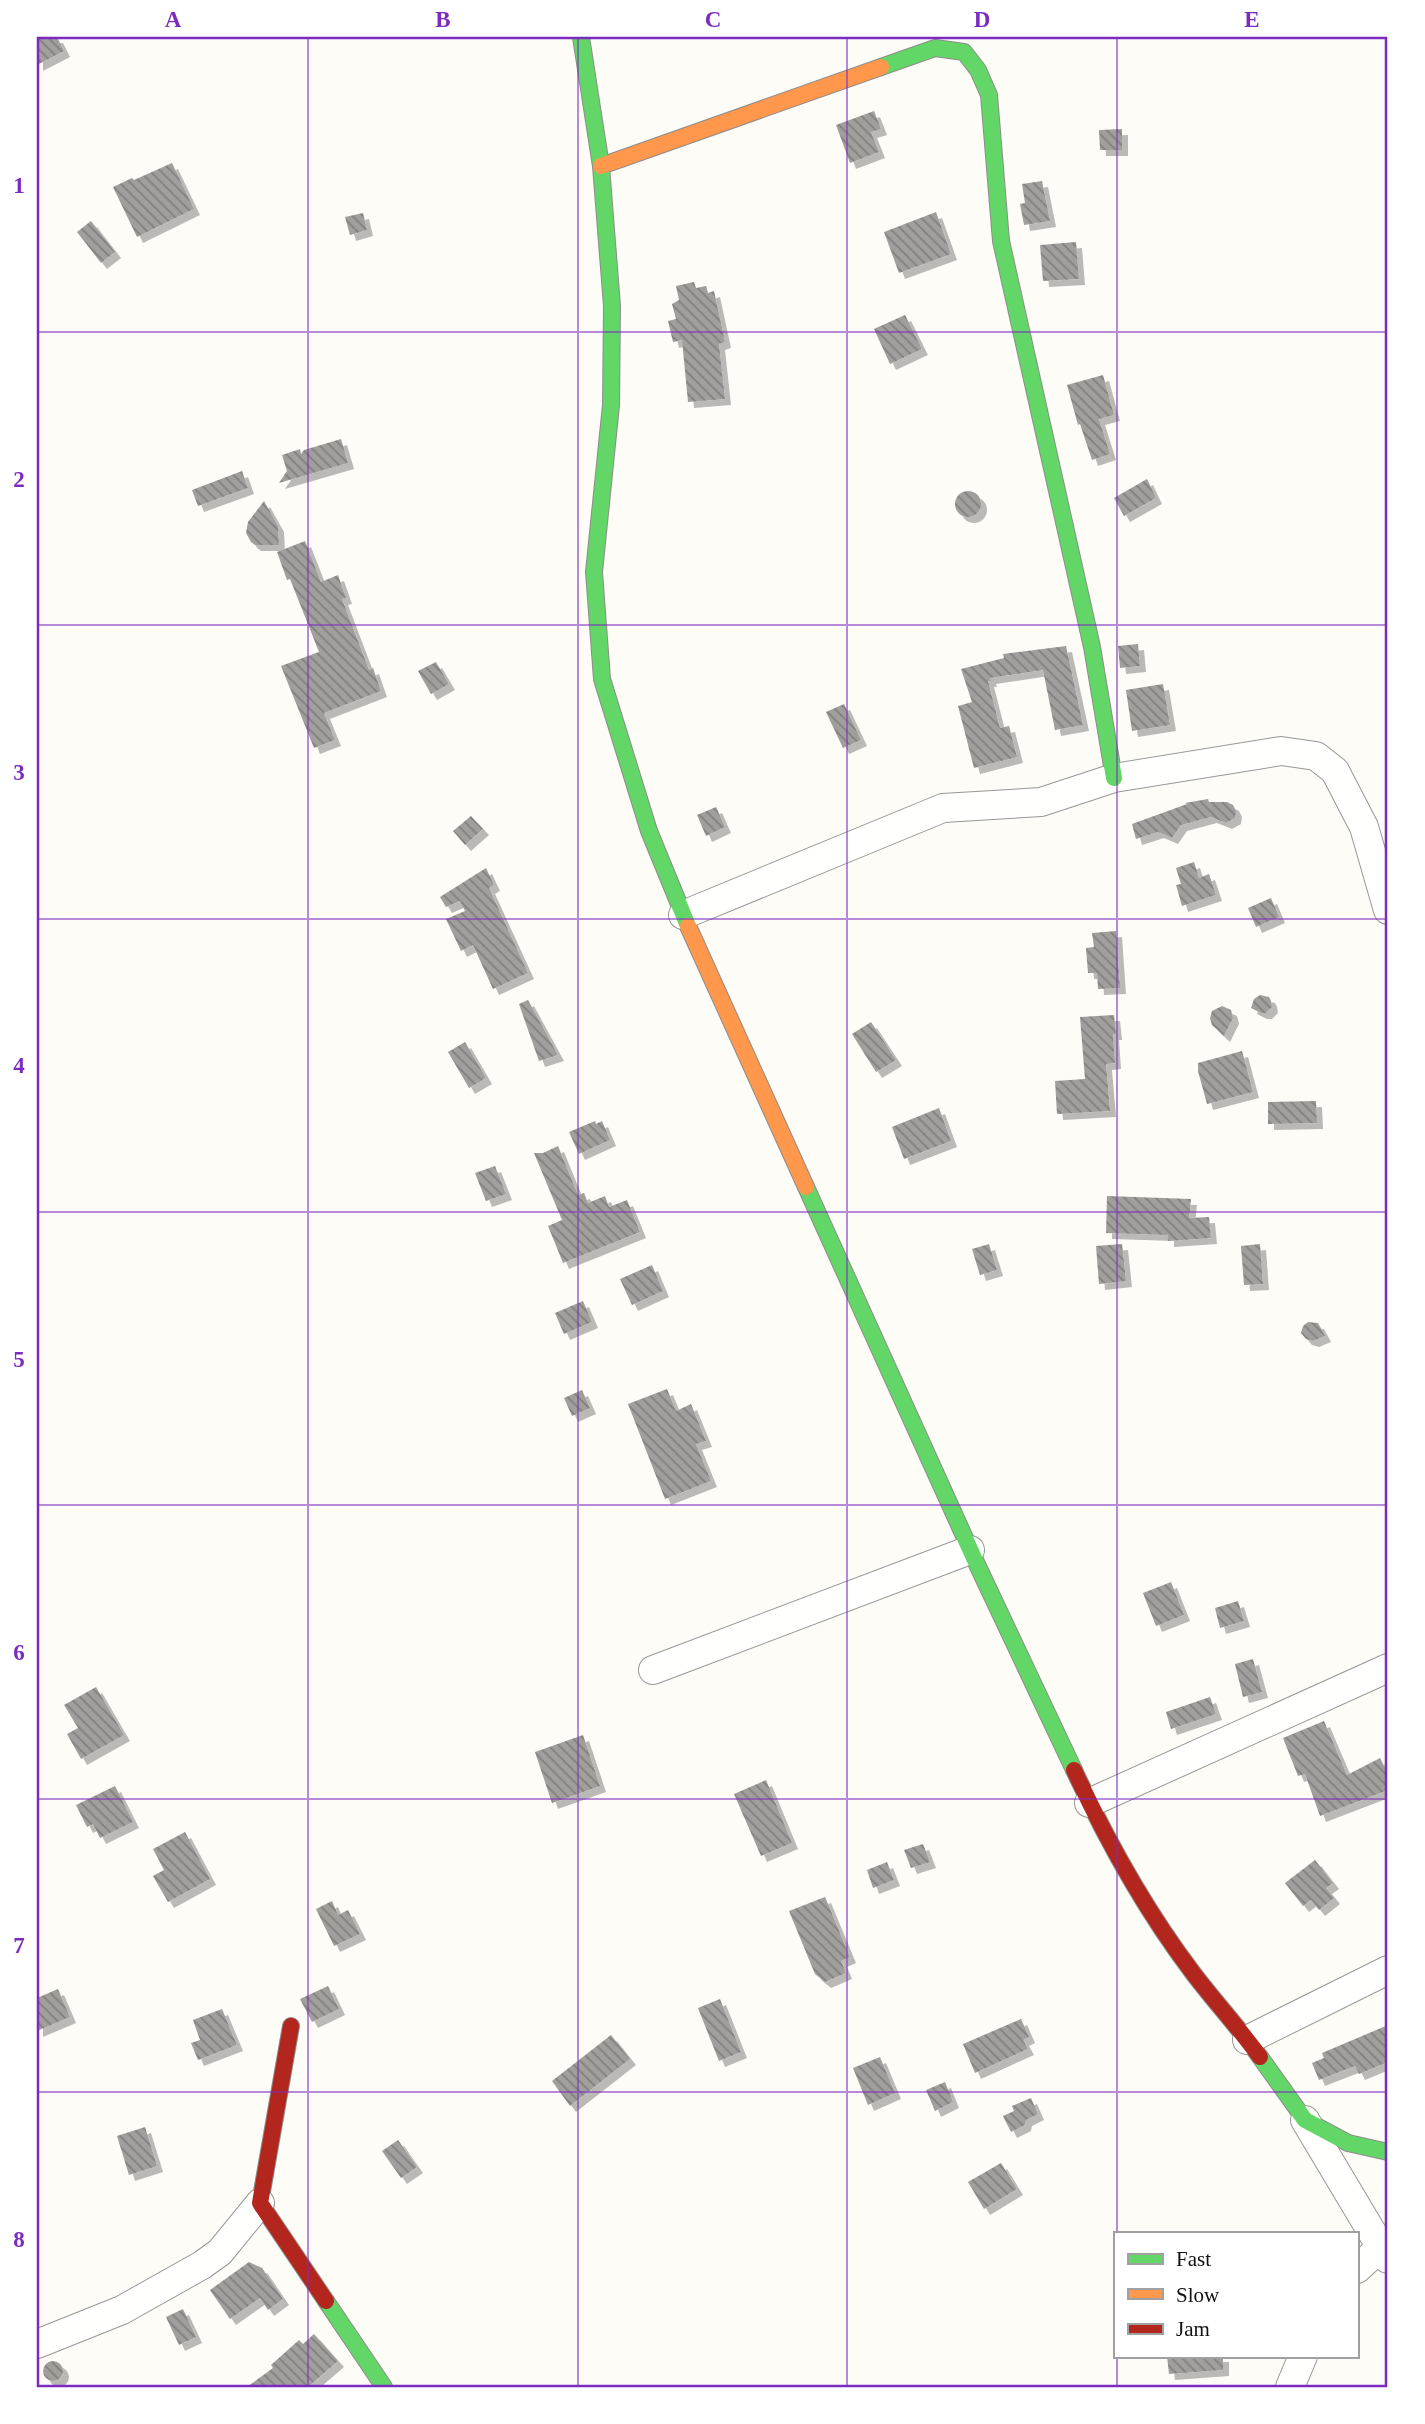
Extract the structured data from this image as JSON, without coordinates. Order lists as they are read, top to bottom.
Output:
{
  "legend": ["Fast", "Slow", "Jam"],
  "grid": {
    "columns": [
      "A",
      "B",
      "C",
      "D",
      "E"
    ],
    "rows": [
      "1",
      "2",
      "3",
      "4",
      "5",
      "6",
      "7",
      "8"
    ]
  }
}
